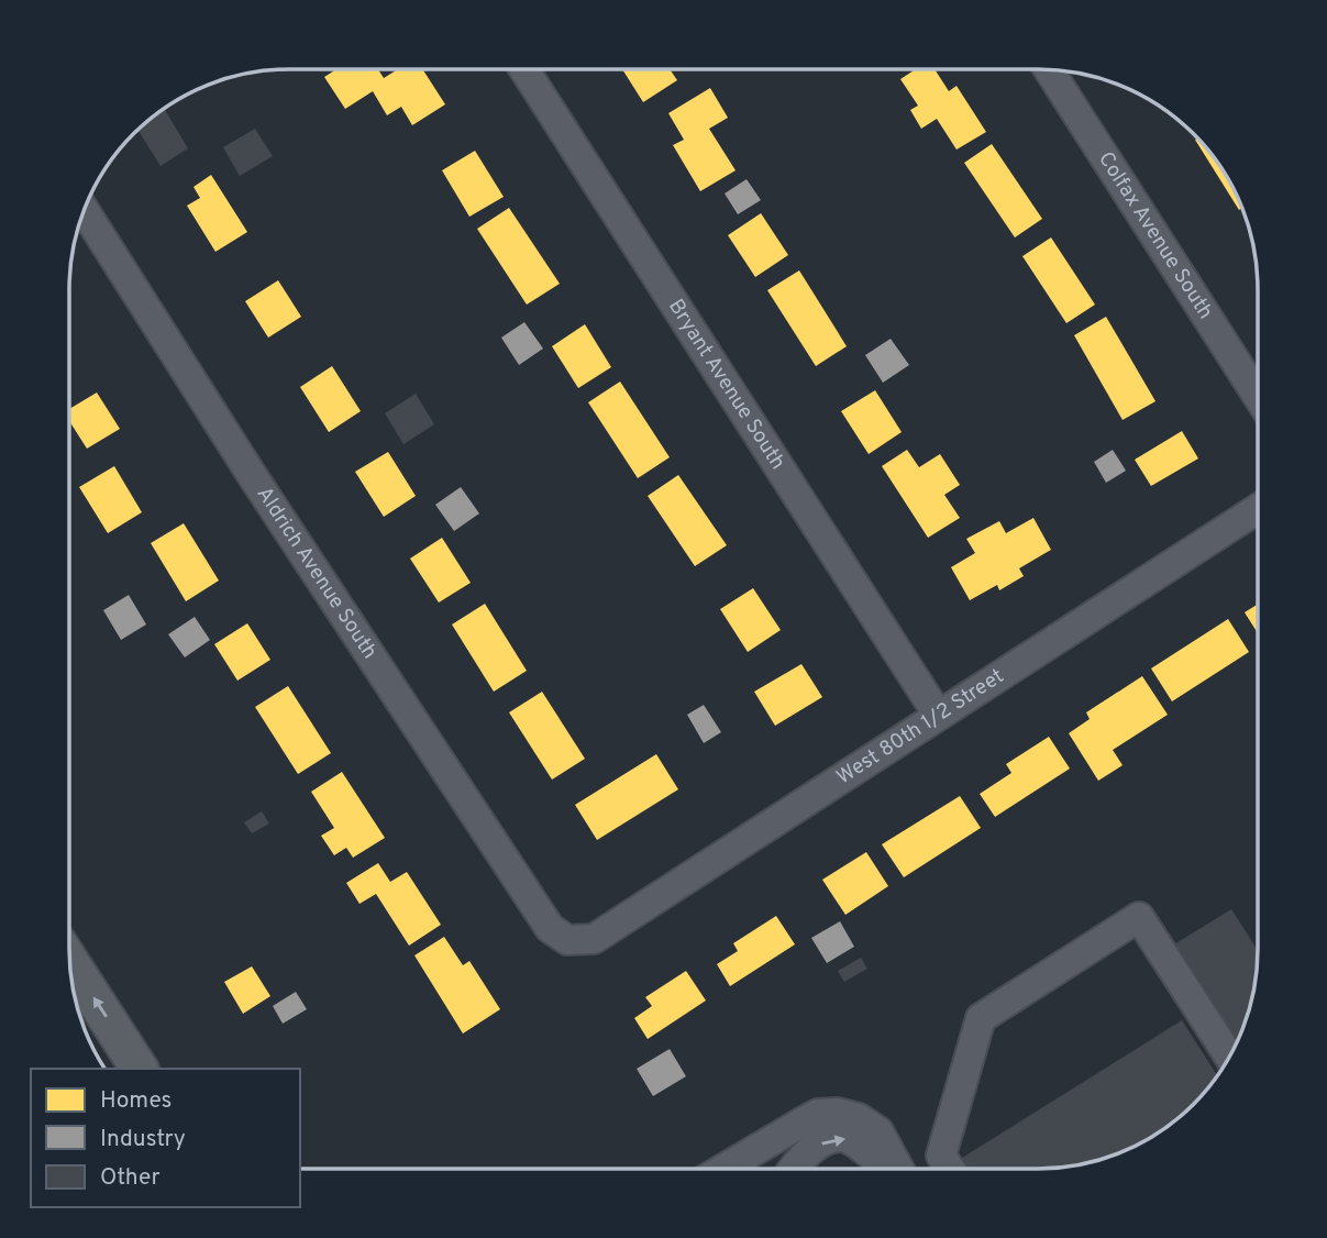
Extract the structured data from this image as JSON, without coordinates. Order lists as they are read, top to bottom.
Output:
{
  "streets": {
    "street": [
      "Colfax Avenue South",
      "Bryant Avenue South",
      "Aldrich Avenue South",
      "West 80th 1/2 Street"
    ]
  },
  "crossings": [
    ["Bryant Avenue South", "West 80th 1/2 Street"],
    ["Aldrich Avenue South", "West 80th 1/2 Street"]
  ],
  "legend": ["Homes", "Industry", "Other"]
}
